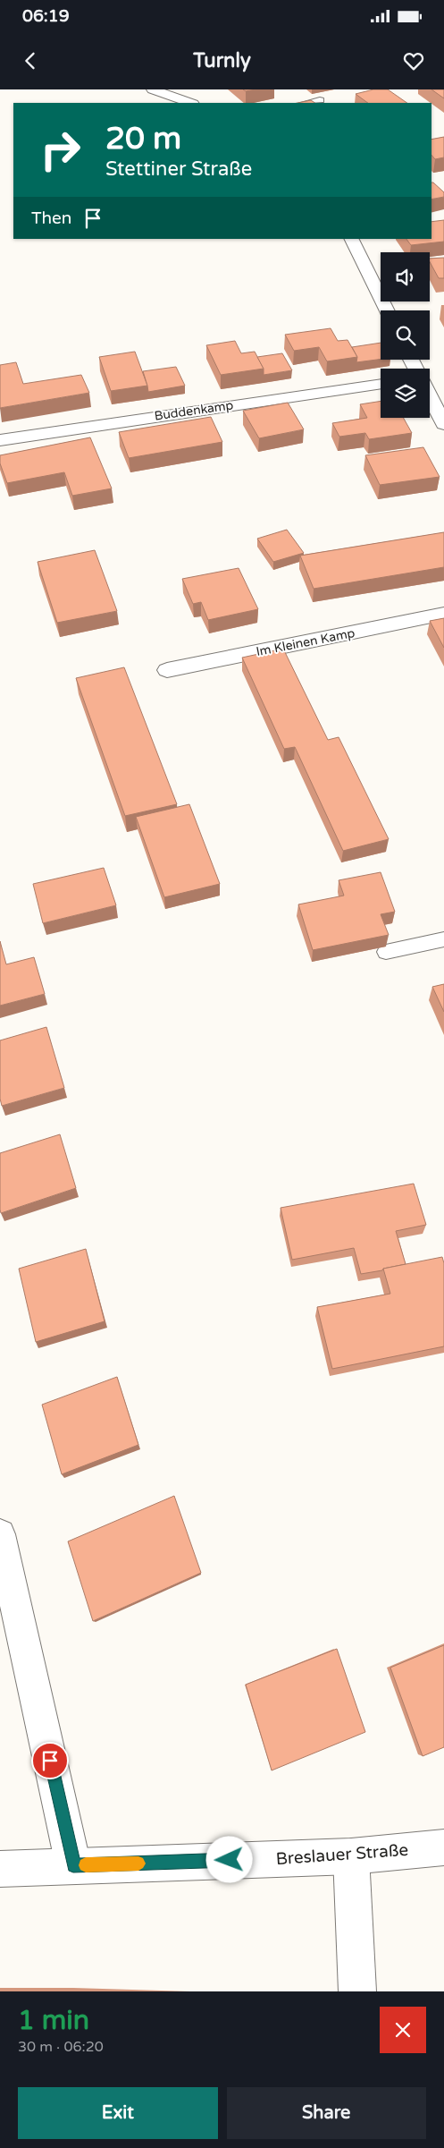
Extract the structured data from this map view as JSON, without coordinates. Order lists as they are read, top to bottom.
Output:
{
  "streets": {
    "street": ["Buddenkamp", "Im Kleinen Kamp", "Breslauer Straße"]
  },
  "page": {
    "status": "06:19",
    "header": "Turnly",
    "turn": ["20 m", "Stettiner Straße"],
    "then": "Then",
    "heading": ["1 min", "30 m · 06:20"],
    "buttons": ["Exit", "Share"]
  }
}
